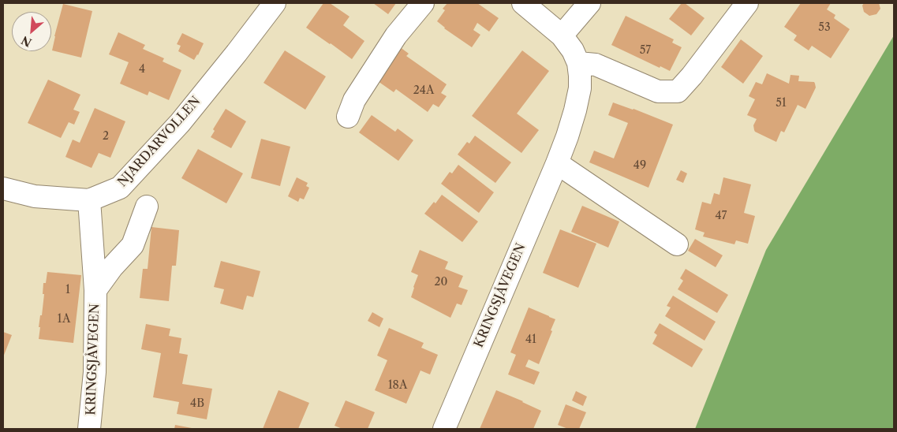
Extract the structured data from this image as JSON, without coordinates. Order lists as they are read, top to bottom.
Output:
{
  "streets": {
    "street": ["NJARDARVOLLEN", "KRINGSJÅVEGEN"]
  },
  "crossings": [
    ["NJARDARVOLLEN", "KRINGSJÅVEGEN"]
  ],
  "house_numbers": [
    "53",
    "57",
    "4",
    "24A",
    "51",
    "2",
    "49",
    "47",
    "20",
    "1",
    "1A",
    "41",
    "18A",
    "4B"
  ],
  "north": "bottom left"
}
